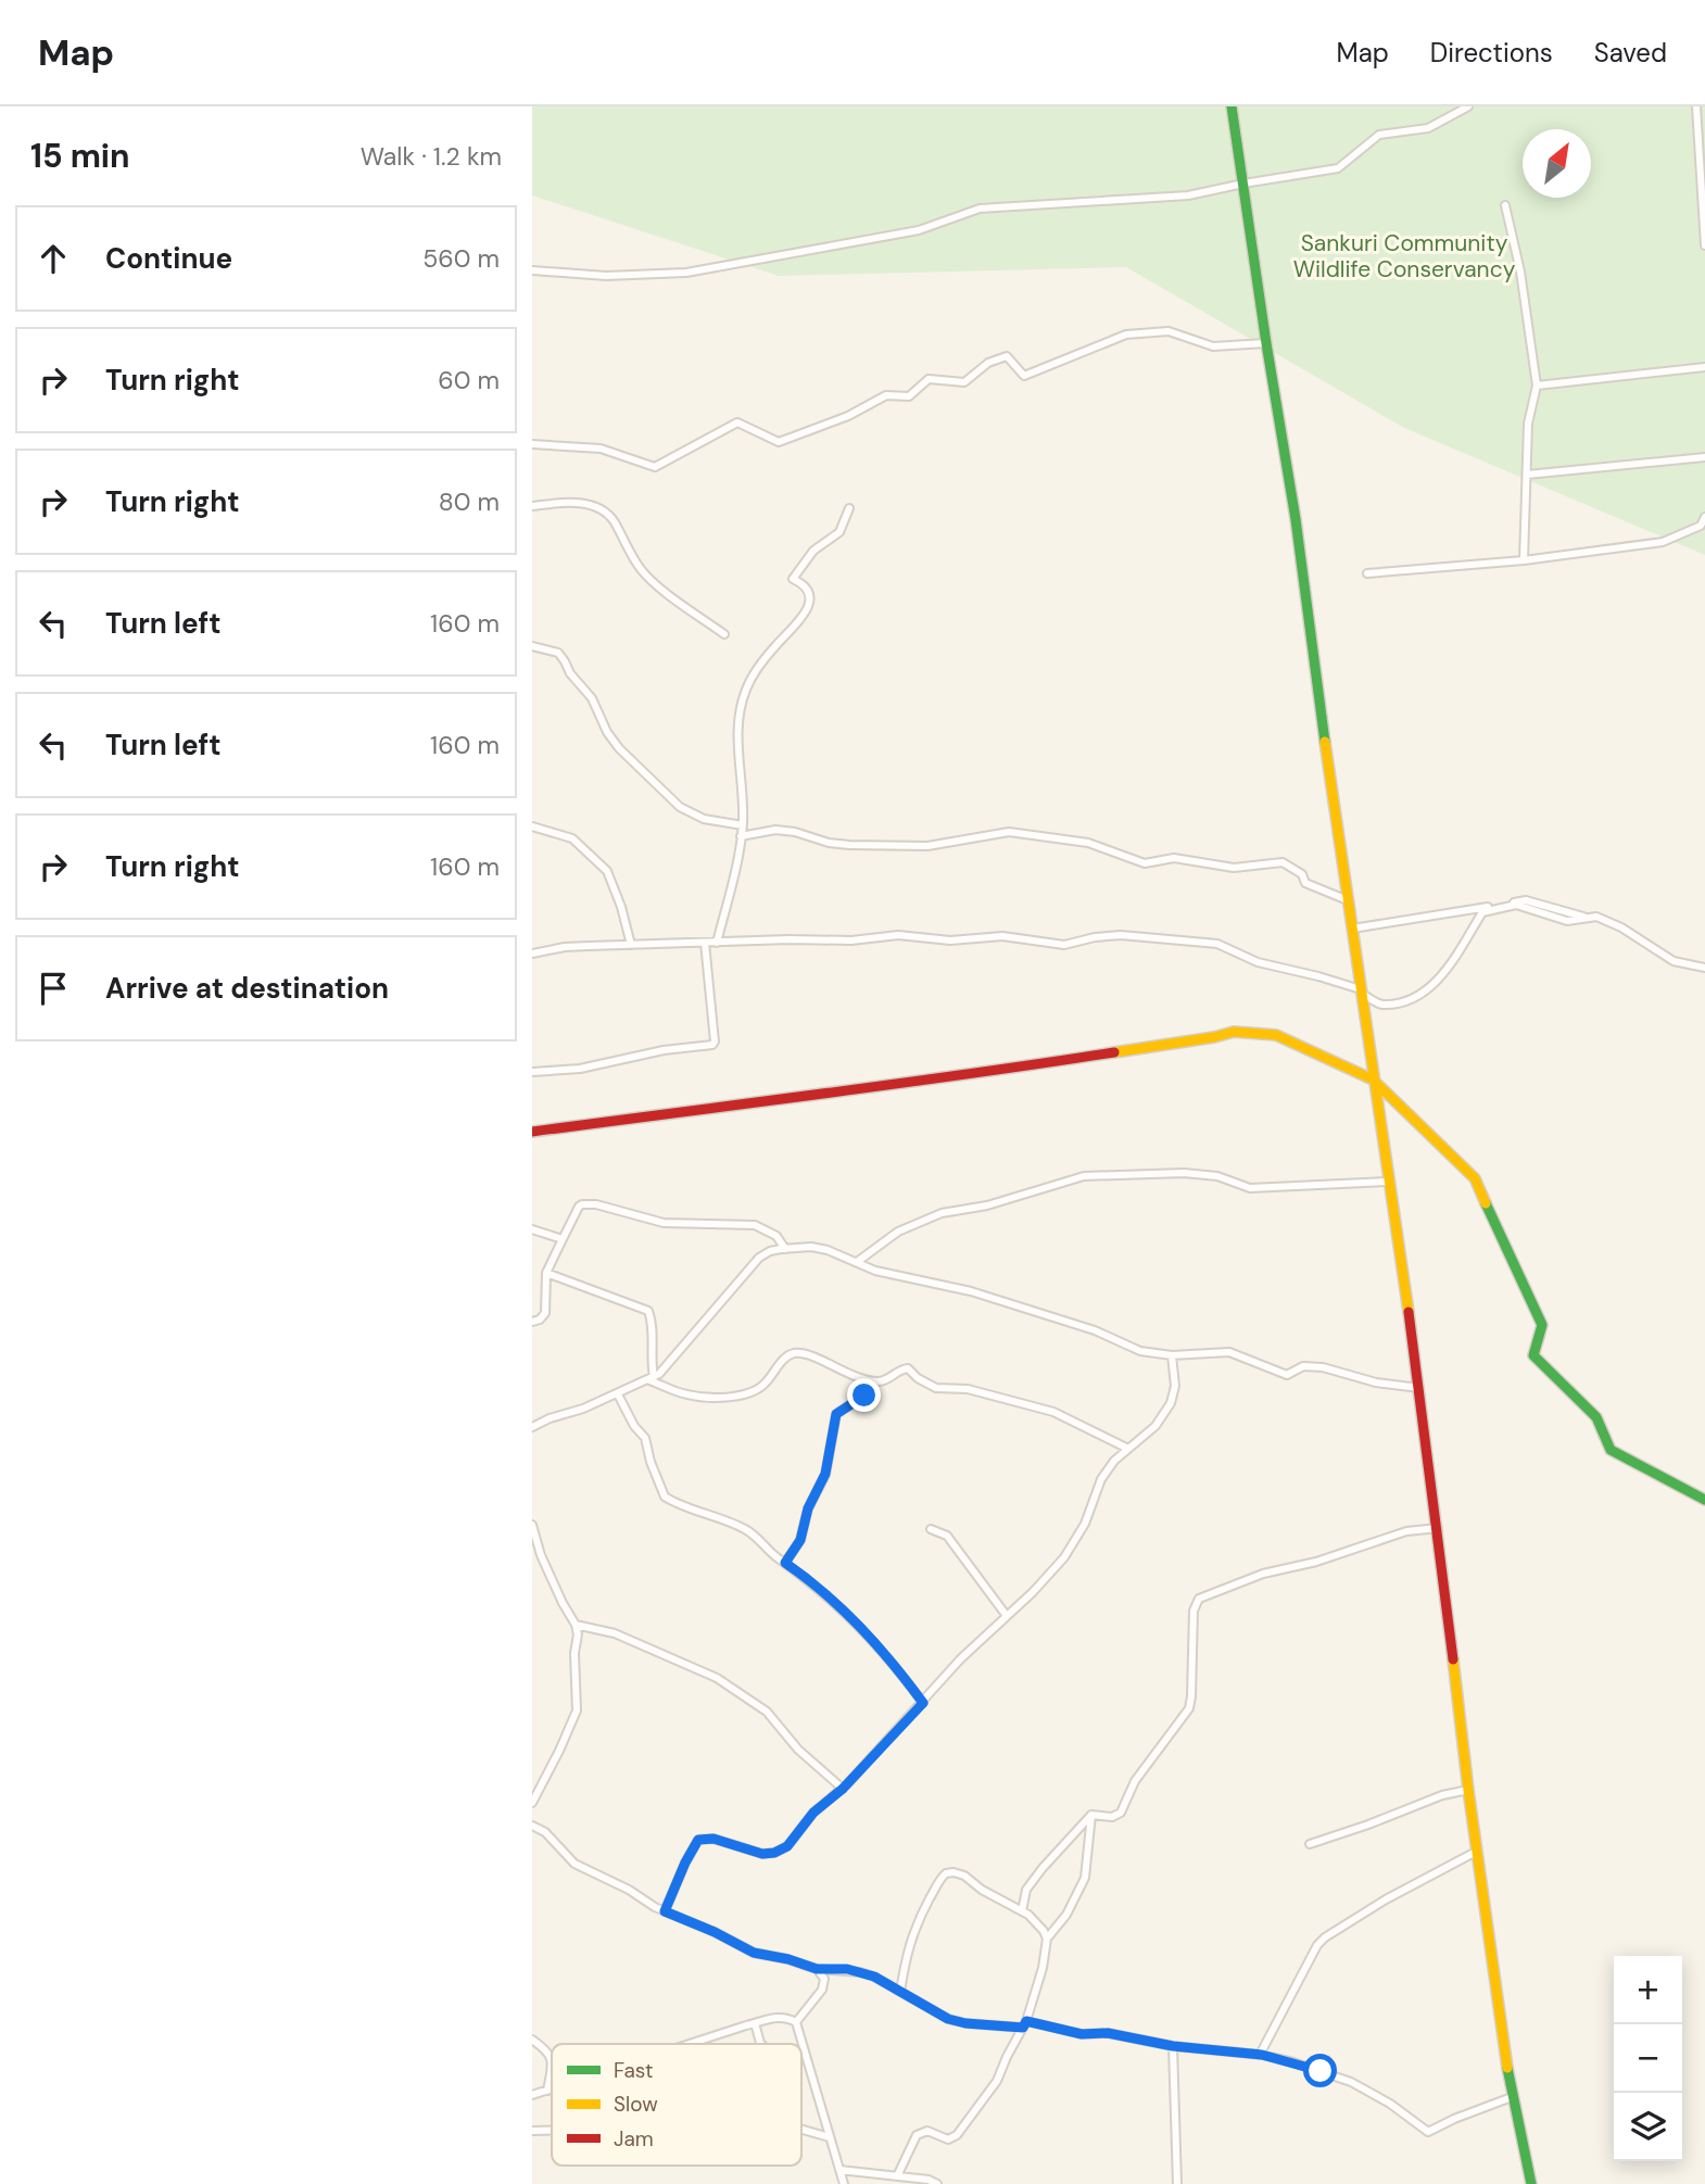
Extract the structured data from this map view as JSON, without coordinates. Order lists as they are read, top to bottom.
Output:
{
  "parks": ["Sankuri Community Wildlife Conservancy"],
  "legend": ["Fast", "Slow", "Jam"],
  "north": "top right",
  "page": {
    "header": "Map",
    "nav": ["Map", "Directions", "Saved"],
    "heading": ["15 min", "Walk · 1.2 km"],
    "list": [
      ["Continue", "560 m"],
      ["Turn right", "60 m"],
      ["Turn right", "80 m"],
      ["Turn left", "160 m"],
      ["Turn left", "160 m"],
      ["Turn right", "160 m"],
      "Arrive at destination"
    ],
    "map_buttons": ["+", "−"]
  }
}
